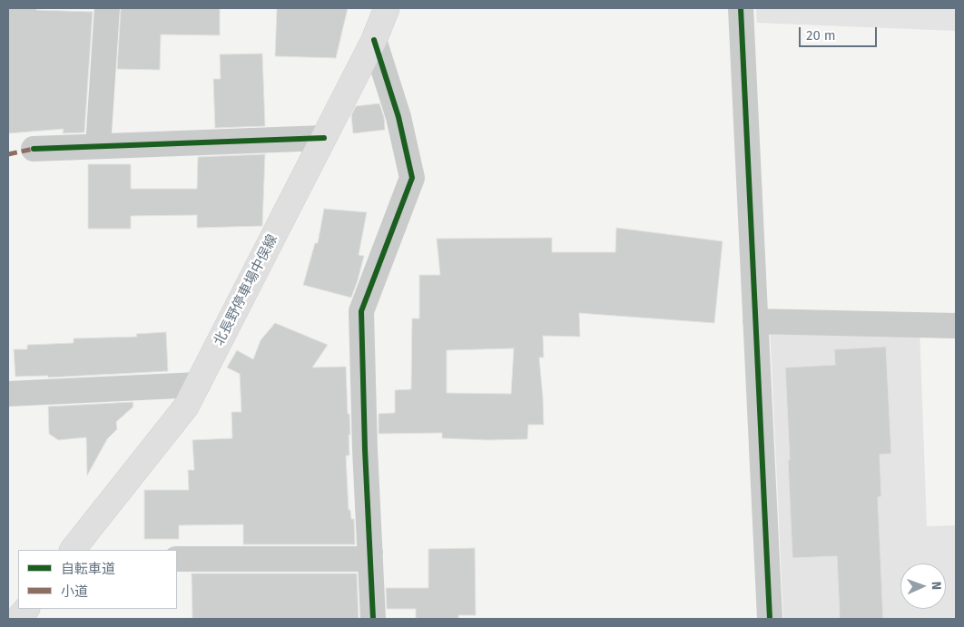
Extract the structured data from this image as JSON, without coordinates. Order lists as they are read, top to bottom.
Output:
{
  "streets": {
    "main road": ["北長野停車場中俣線"]
  },
  "legend": ["自転車道", "小道"],
  "scale_bar": "20 m",
  "north": "right"
}
